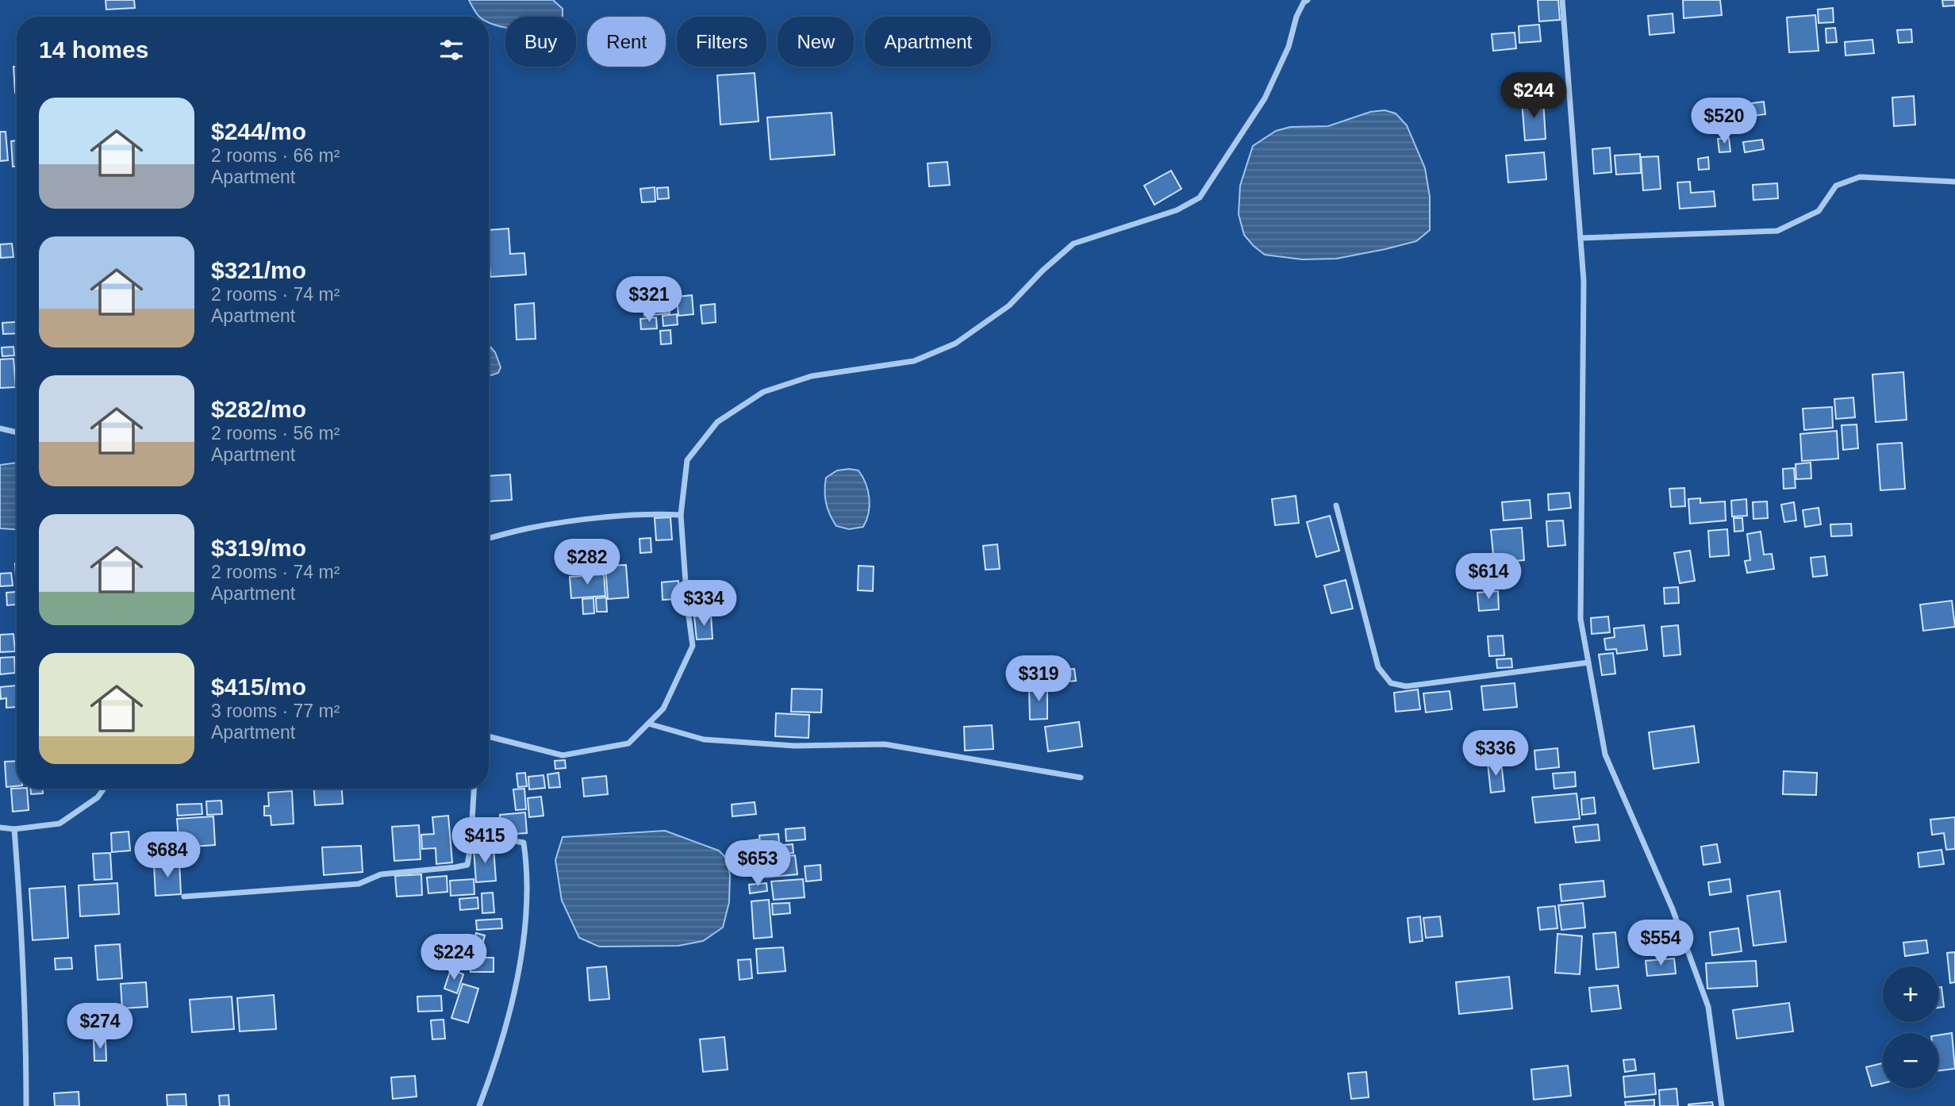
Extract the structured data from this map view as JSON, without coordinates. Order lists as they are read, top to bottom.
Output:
{
  "page": {
    "chip": [
      "Buy",
      "Rent",
      "Filters",
      "New",
      "Apartment"
    ],
    "heading": "14 homes",
    "price": [
      "$244",
      "$520",
      "$321",
      "$282",
      "$614",
      "$334",
      "$319",
      "$336",
      "$415",
      "$684",
      "$653",
      "$554",
      "$224",
      "$274"
    ],
    "list": [
      {
        "name": "$244/mo",
        "note": "2 rooms · 66 m² · Apartment"
      },
      {
        "name": "$321/mo",
        "note": "2 rooms · 74 m² · Apartment"
      },
      {
        "name": "$282/mo",
        "note": "2 rooms · 56 m² · Apartment"
      },
      {
        "name": "$319/mo",
        "note": "2 rooms · 74 m² · Apartment"
      },
      {
        "name": "$415/mo",
        "note": "3 rooms · 77 m² · Apartment"
      }
    ],
    "map_buttons": ["+", "−"]
  }
}
